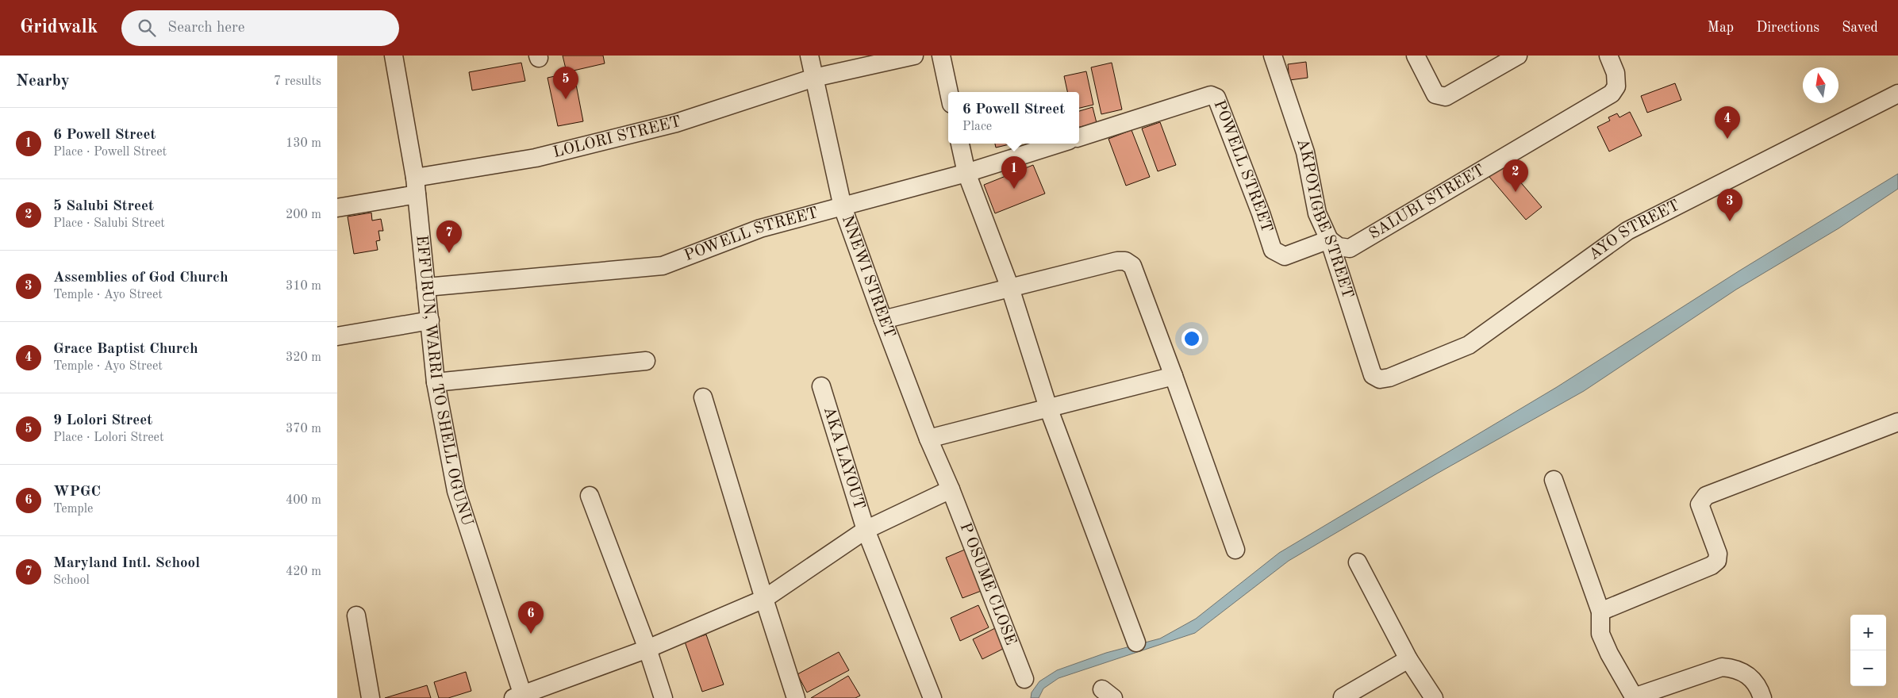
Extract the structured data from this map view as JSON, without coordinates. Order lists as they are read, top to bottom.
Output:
{
  "streets": {
    "street": [
      "LOLORI STREET",
      "POWELL STREET",
      "SALUBI STREET",
      "AKPOYIGBE STREET",
      "AYO STREET",
      "NNEWI STREET",
      "EFFURUN, WARRI TO SHELL OGUNU",
      "AKA LAYOUT",
      "P OSUME CLOSE"
    ]
  },
  "crossings": [
    ["LOLORI STREET", "NNEWI STREET"],
    ["LOLORI STREET", "EFFURUN, WARRI TO SHELL OGUNU"],
    ["POWELL STREET", "SALUBI STREET"],
    ["POWELL STREET", "AKPOYIGBE STREET"],
    ["POWELL STREET", "NNEWI STREET"],
    ["POWELL STREET", "EFFURUN, WARRI TO SHELL OGUNU"],
    ["SALUBI STREET", "AKPOYIGBE STREET"],
    ["AKPOYIGBE STREET", "AYO STREET"],
    ["NNEWI STREET", "P OSUME CLOSE"]
  ],
  "north": "top",
  "page": {
    "header": "Gridwalk",
    "search": "Search here",
    "nav": ["Map", "Directions", "Saved"],
    "heading": ["Nearby", "7 results"],
    "pins": [
      "5",
      "4",
      "1",
      "2",
      "3",
      "7",
      "6"
    ],
    "popup": ["6 Powell Street", "Place"],
    "list": [
      {
        "mark": "1",
        "name": "6 Powell Street",
        "note": "Place · Powell Street",
        "value": "130 m"
      },
      {
        "mark": "2",
        "name": "5 Salubi Street",
        "note": "Place · Salubi Street",
        "value": "200 m"
      },
      {
        "mark": "3",
        "name": "Assemblies of God Church",
        "note": "Temple · Ayo Street",
        "value": "310 m"
      },
      {
        "mark": "4",
        "name": "Grace Baptist Church",
        "note": "Temple · Ayo Street",
        "value": "320 m"
      },
      {
        "mark": "5",
        "name": "9 Lolori Street",
        "note": "Place · Lolori Street",
        "value": "370 m"
      },
      {
        "mark": "6",
        "name": "WPGC",
        "note": "Temple",
        "value": "400 m"
      },
      {
        "mark": "7",
        "name": "Maryland Intl. School",
        "note": "School",
        "value": "420 m"
      }
    ],
    "map_buttons": ["+", "−"]
  }
}
